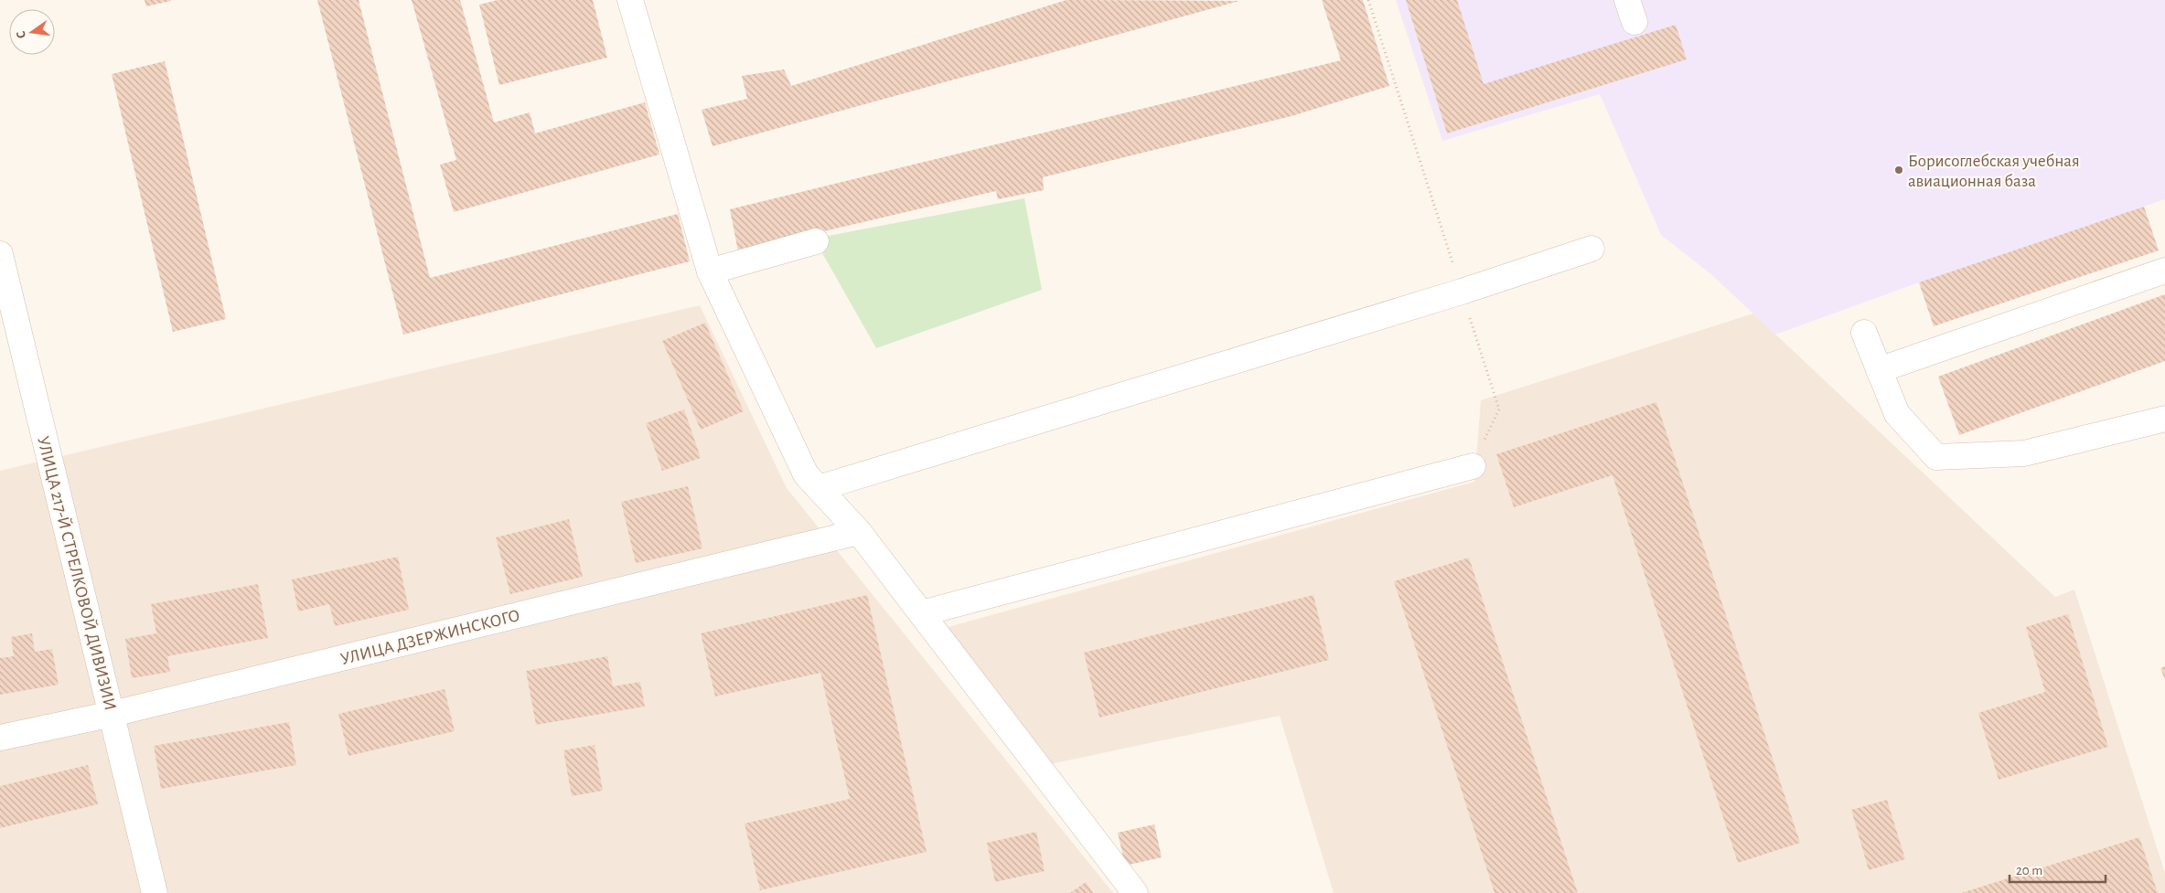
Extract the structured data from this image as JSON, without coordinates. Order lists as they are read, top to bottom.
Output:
{
  "streets": {
    "street": ["УЛИЦА 217-Й СТРЕЛКОВОЙ ДИВИЗИИ", "УЛИЦА ДЗЕРЖИНСКОГО"]
  },
  "crossings": [
    ["УЛИЦА 217-Й СТРЕЛКОВОЙ ДИВИЗИИ", "УЛИЦА ДЗЕРЖИНСКОГО"]
  ],
  "places": ["Борисоглебская учебная авиационная база"],
  "scale_bar": "20 m",
  "north": "left"
}
